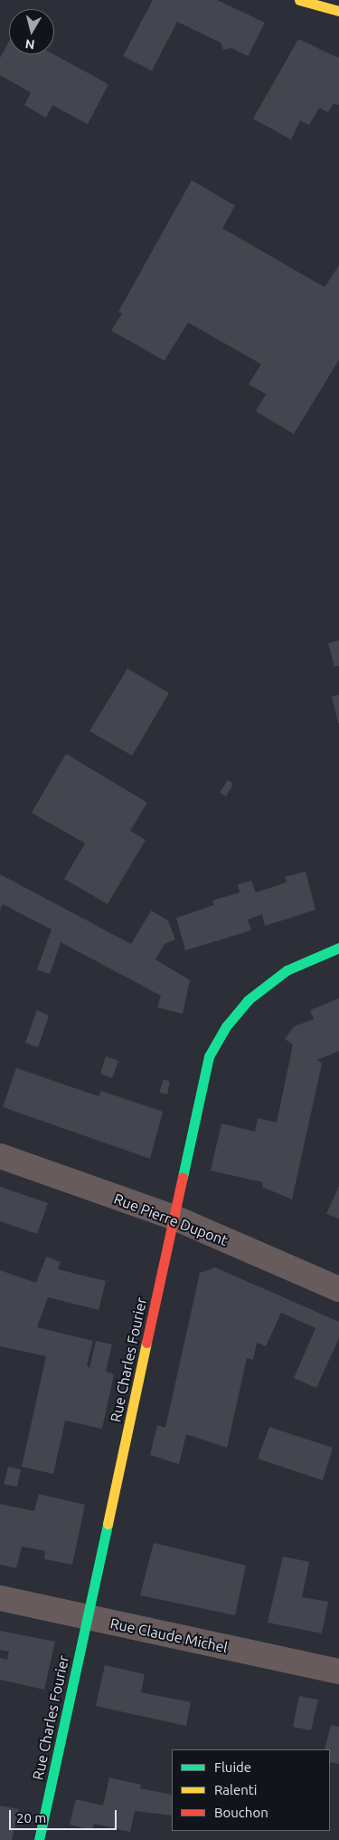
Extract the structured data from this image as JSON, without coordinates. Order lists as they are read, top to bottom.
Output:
{
  "streets": {
    "street": ["Rue Pierre Dupont", "Rue Charles Fourier", "Rue Claude Michel"]
  },
  "crossings": [
    ["Rue Pierre Dupont", "Rue Charles Fourier"],
    ["Rue Charles Fourier", "Rue Claude Michel"]
  ],
  "legend": ["Fluide", "Ralenti", "Bouchon"],
  "scale_bar": "20 m",
  "north": "bottom"
}
